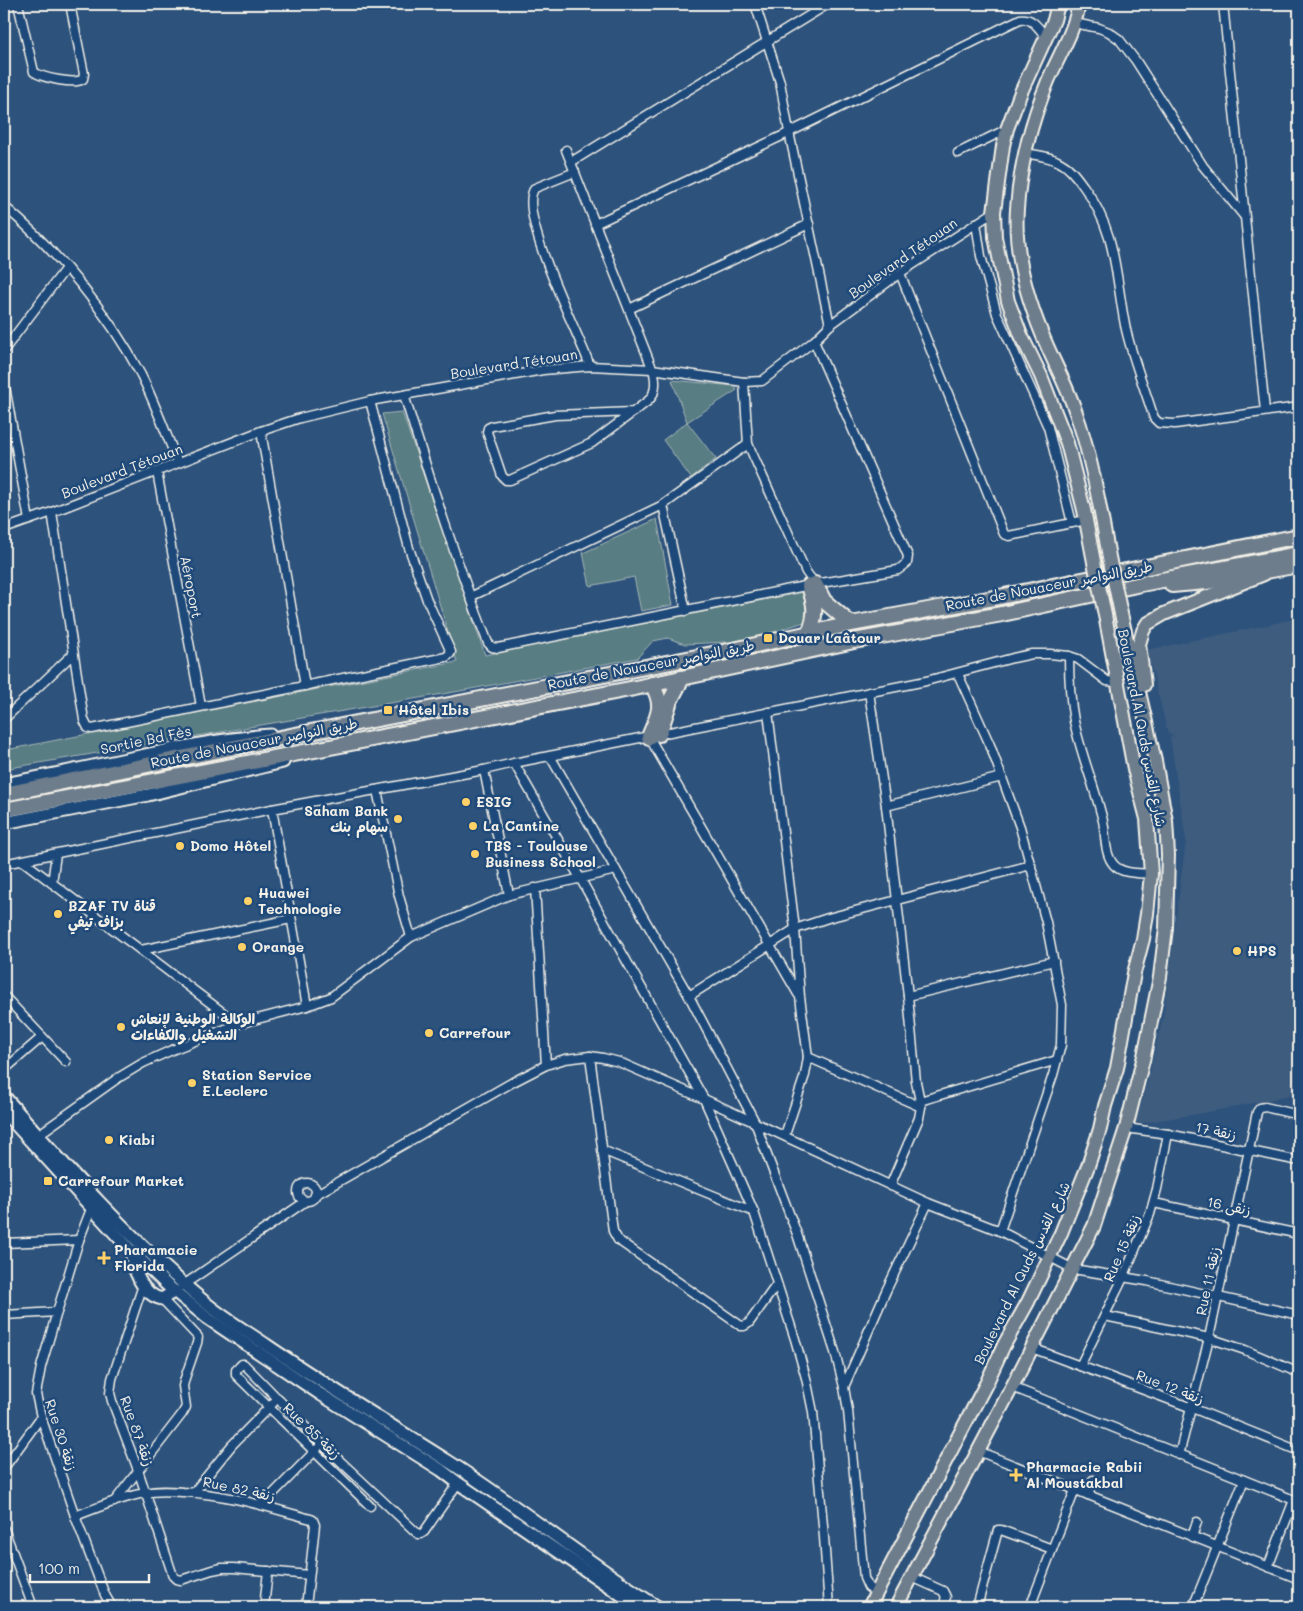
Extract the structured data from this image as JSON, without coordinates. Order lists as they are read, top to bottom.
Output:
{
  "streets": {
    "highway": ["Route de Nouaceur طريق النواصر"],
    "main road": ["Boulevard Al Quds شارع القدس", "Sortie Bd Fès"],
    "street": [
      "Boulevard Tétouan",
      "Aéroport",
      "زنقة 17",
      "زنقى 16",
      "Rue 15 زنقة",
      "Rue 11 زنقة",
      "Rue 12 زنقة",
      "Rue 87 زنقة",
      "Rue 85 زنقة",
      "Rue 30 زنقة",
      "Rue 82 زنقة"
    ]
  },
  "crossings": [
    ["Boulevard Tétouan", "Aéroport"],
    ["Boulevard Tétouan", "Boulevard Al Quds شارع القدس"],
    ["Route de Nouaceur طريق النواصر", "Sortie Bd Fès"],
    ["Boulevard Al Quds شارع القدس", "زنقة 17"],
    ["Boulevard Al Quds شارع القدس", "Rue 12 زنقة"],
    ["زنقة 17", "Rue 15 زنقة"],
    ["زنقة 17", "Rue 11 زنقة"],
    ["زنقى 16", "Rue 15 زنقة"],
    ["زنقى 16", "Rue 11 زنقة"],
    ["Rue 15 زنقة", "Rue 12 زنقة"],
    ["Rue 11 زنقة", "Rue 12 زنقة"],
    ["Rue 87 زنقة", "Rue 82 زنقة"],
    ["Rue 30 زنقة", "Rue 82 زنقة"]
  ],
  "places": {
    "transit": ["Douar Laâtour", "Hôtel Ibis", "Carrefour Market"],
    "other": [
      "ESIG",
      "Saham Bank سهام بنك",
      "La Cantine",
      "Domo Hôtel",
      "TBS - Toulouse Business School",
      "Huawei Technologie",
      "BZAF TV قناة بزاف تيفي",
      "Orange",
      "HPS",
      "الوكالة الوطنية لإنعاش التشغيل والكفاءات",
      "Carrefour",
      "Station Service E.Leclerc",
      "Kiabi"
    ],
    "health": ["Pharamacie Florida", "Pharmacie Rabii Al Moustakbal"]
  },
  "scale_bar": "100 m"
}
